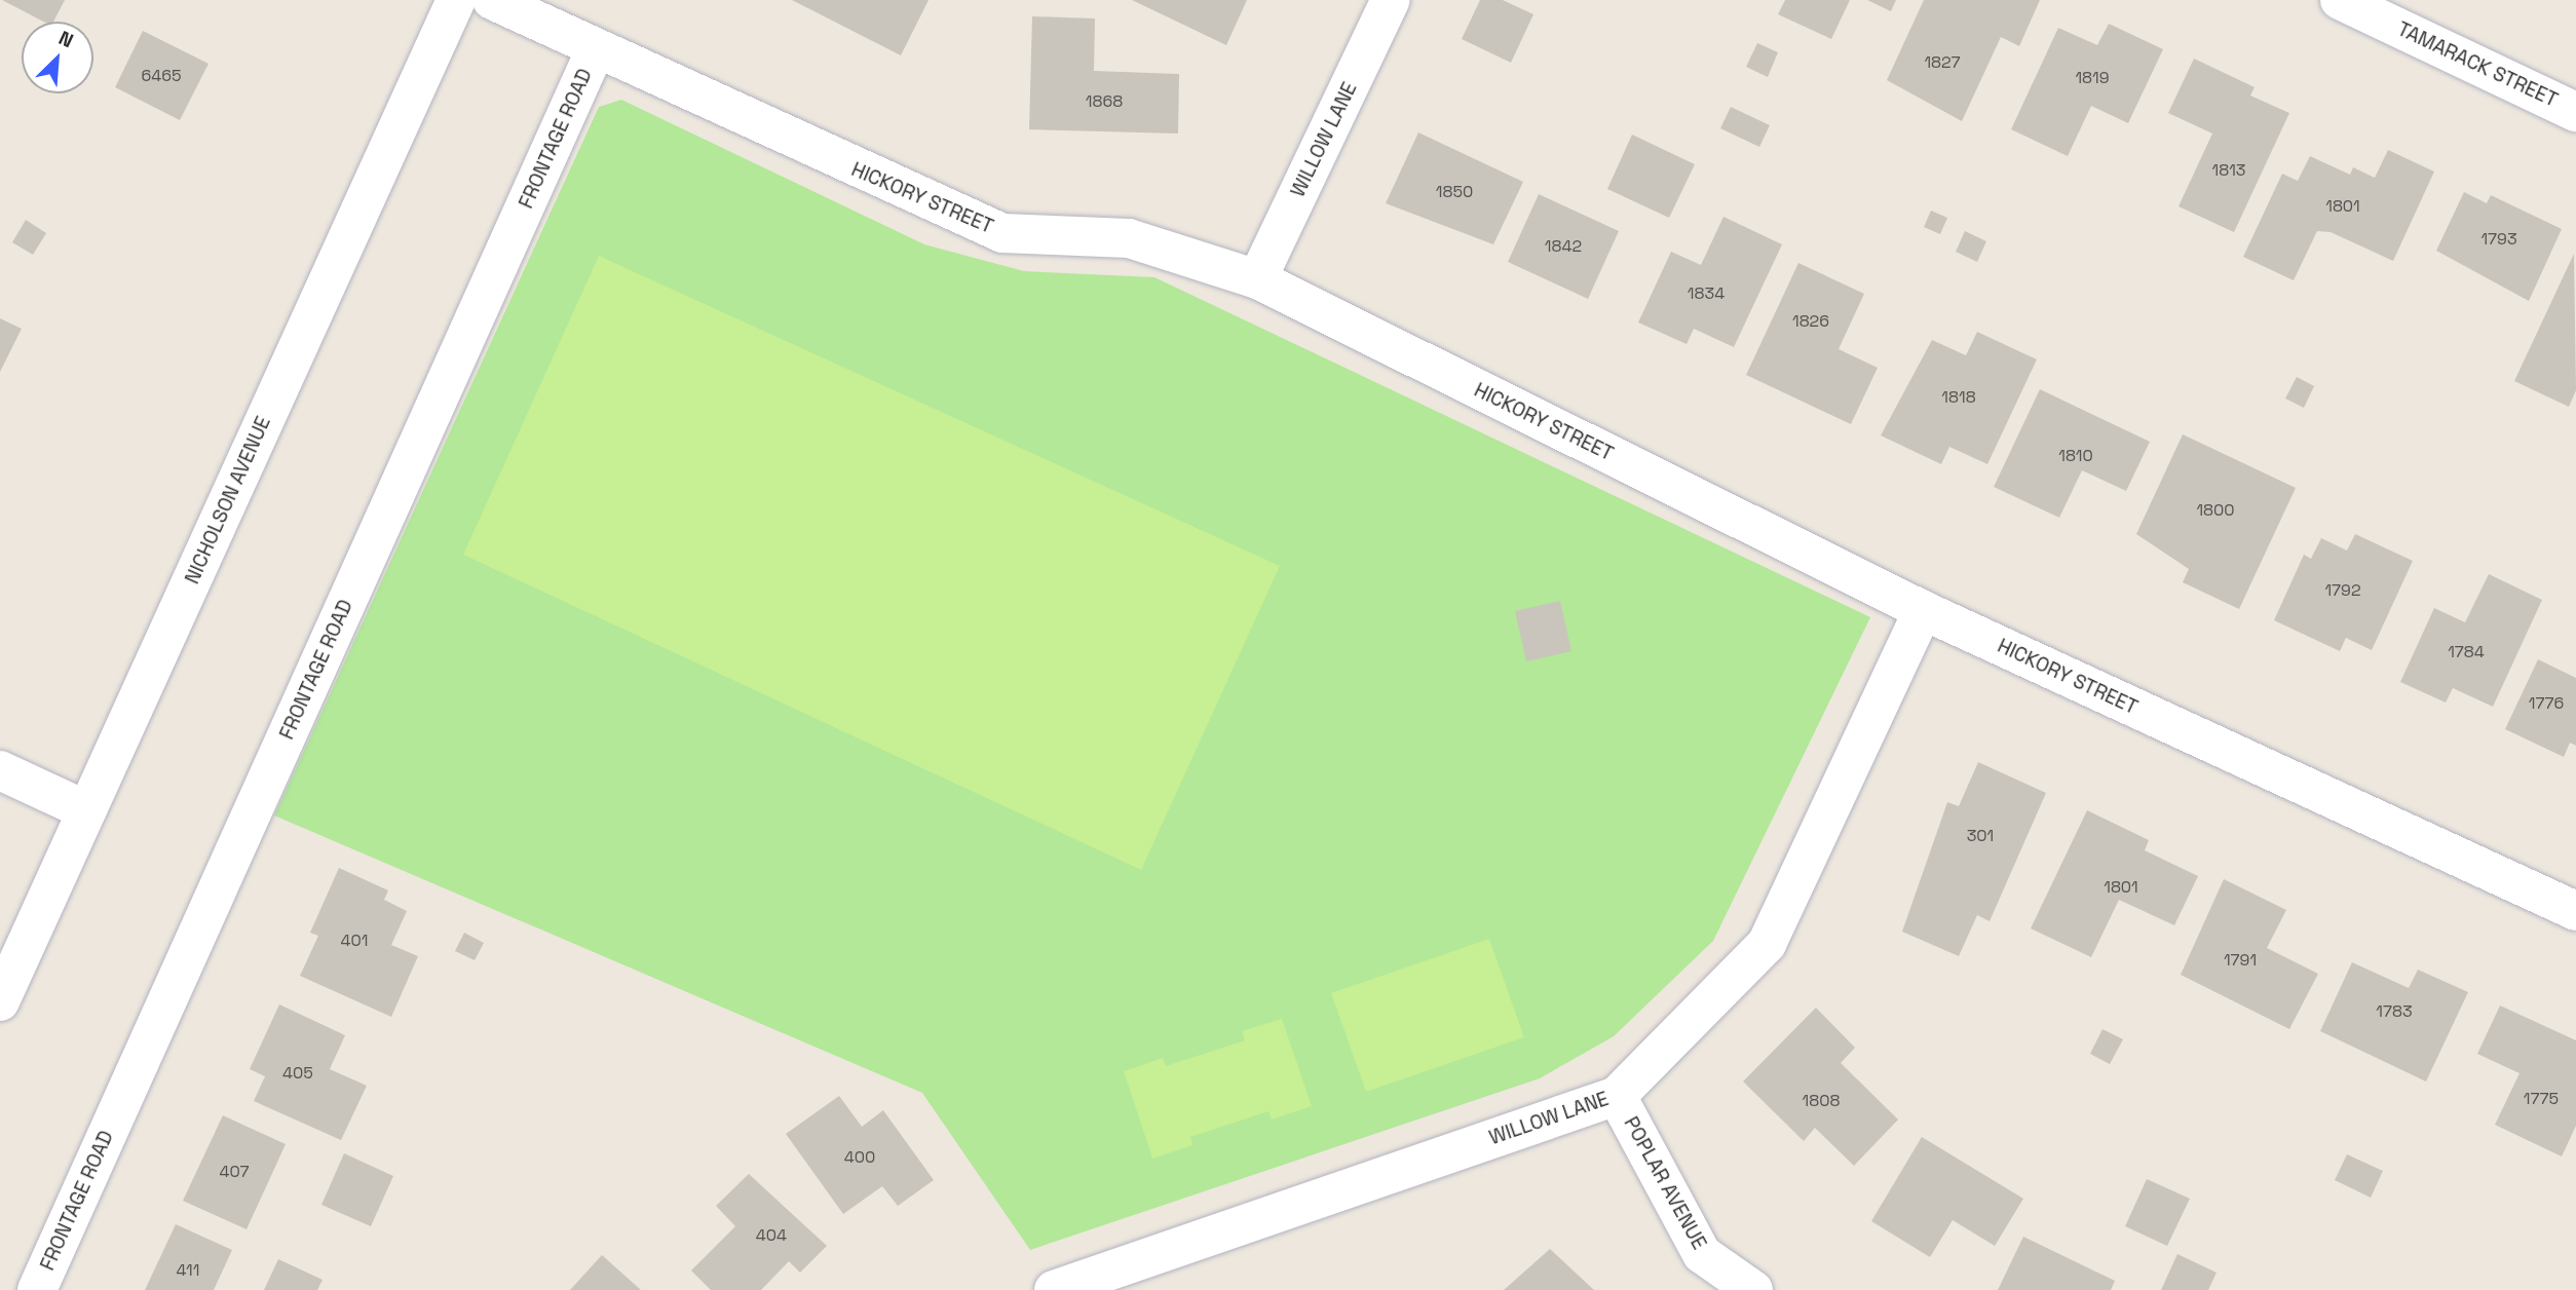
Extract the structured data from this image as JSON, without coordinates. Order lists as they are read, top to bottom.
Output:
{
  "streets": {
    "street": [
      "TAMARACK STREET",
      "FRONTAGE ROAD",
      "WILLOW LANE",
      "HICKORY STREET",
      "NICHOLSON AVENUE",
      "POPLAR AVENUE"
    ]
  },
  "crossings": [
    ["FRONTAGE ROAD", "HICKORY STREET"],
    ["WILLOW LANE", "HICKORY STREET"],
    ["WILLOW LANE", "POPLAR AVENUE"]
  ],
  "house_numbers": [
    "1827",
    "6465",
    "1819",
    "1868",
    "1813",
    "1850",
    "1801",
    "1793",
    "1842",
    "1834",
    "1826",
    "1818",
    "1810",
    "1800",
    "1792",
    "1784",
    "1776",
    "301",
    "1801",
    "401",
    "1791",
    "1783",
    "405",
    "1775",
    "1808",
    "400",
    "407",
    "404",
    "411"
  ],
  "north": "top right"
}
